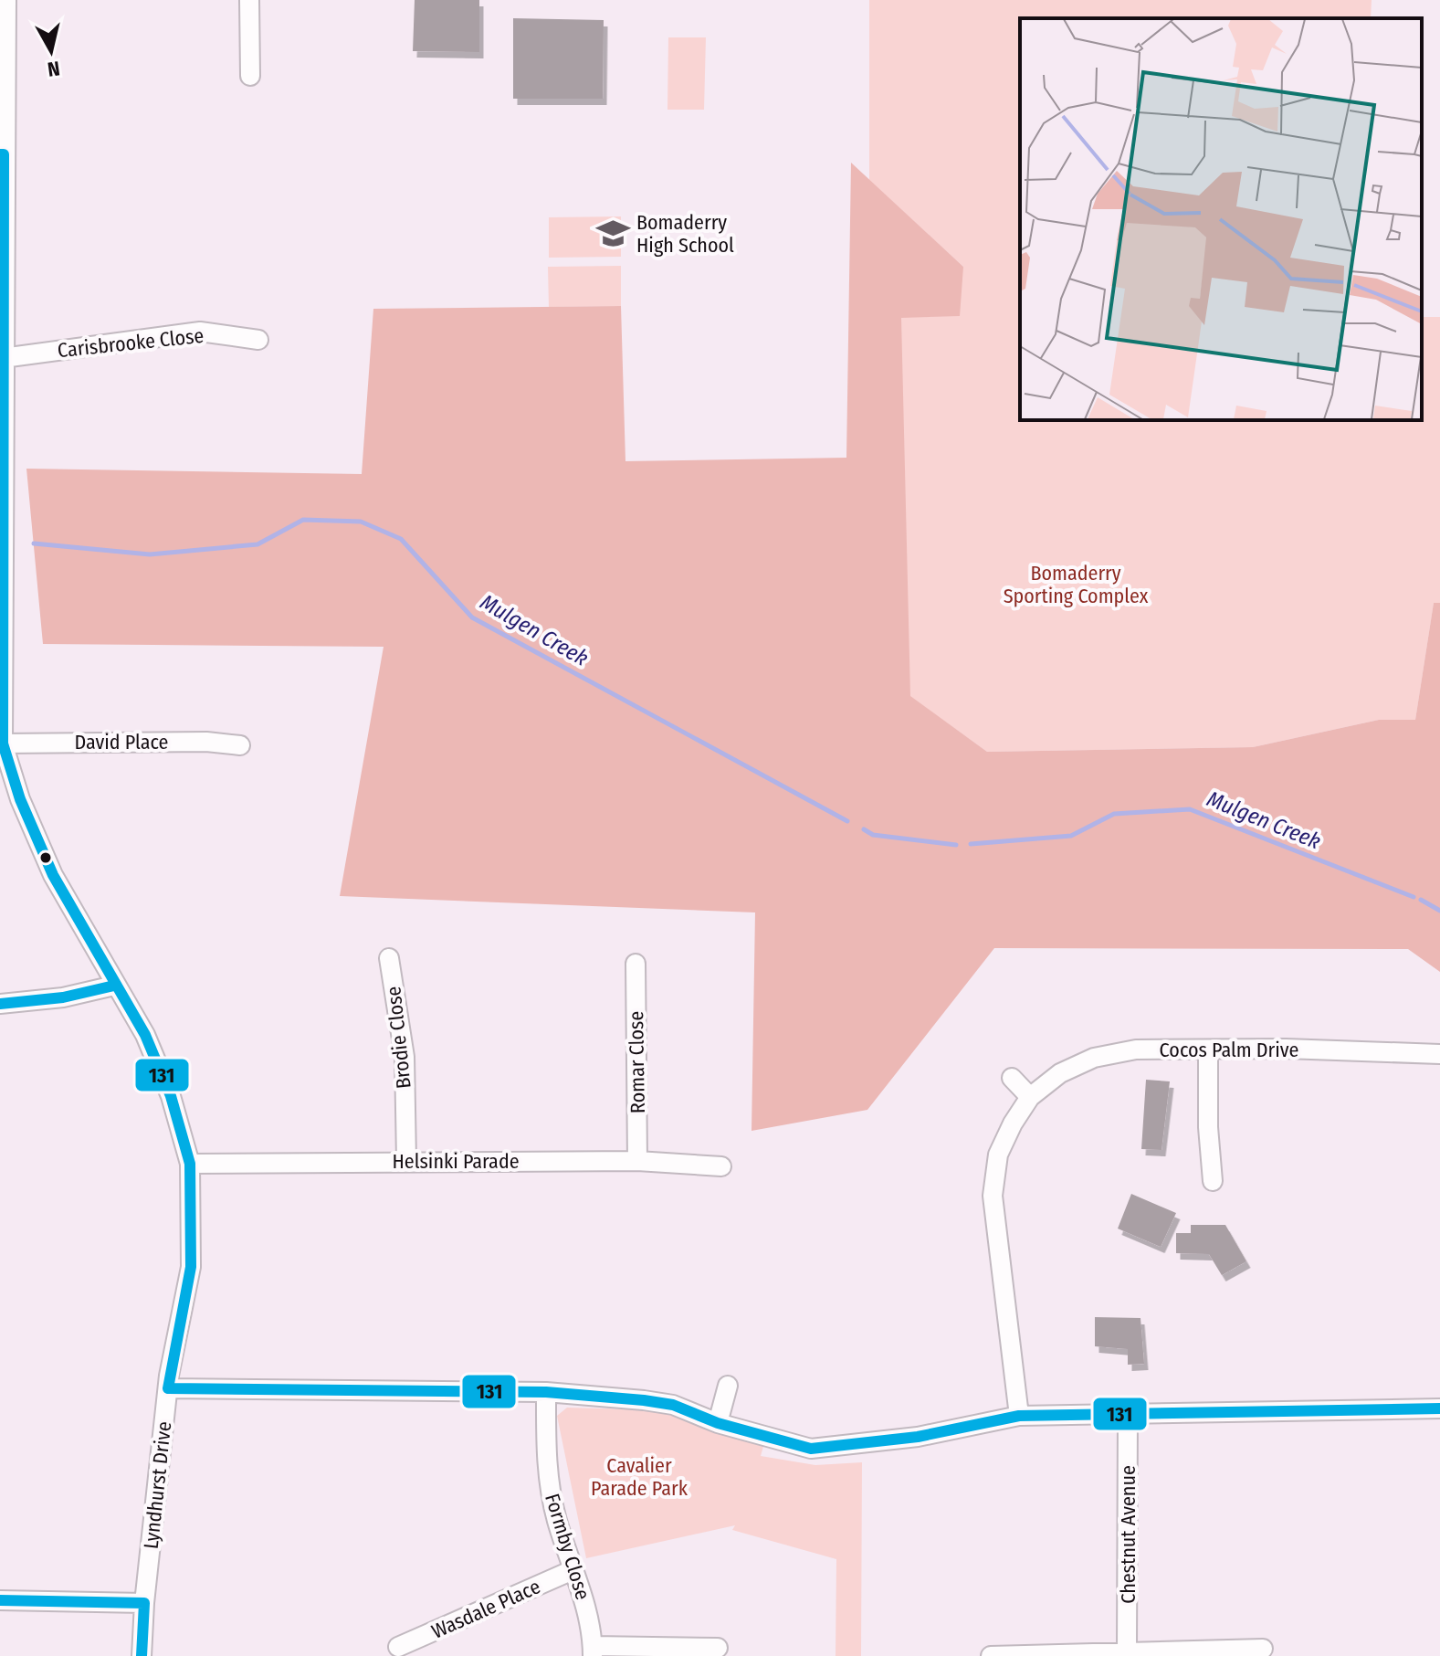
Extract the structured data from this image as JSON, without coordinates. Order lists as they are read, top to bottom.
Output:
{
  "streets": {
    "street": [
      "Carisbrooke Close",
      "David Place",
      "Brodie Close",
      "Cocos Palm Drive",
      "Romar Close",
      "Helsinki Parade",
      "Lyndhurst Drive",
      "Chestnut Avenue",
      "Formby Close",
      "Wasdale Place"
    ]
  },
  "crossings": [
    ["Carisbrooke Close", "Lyndhurst Drive"],
    ["David Place", "Lyndhurst Drive"],
    ["Brodie Close", "Helsinki Parade"],
    ["Romar Close", "Helsinki Parade"],
    ["Helsinki Parade", "Lyndhurst Drive"],
    ["Formby Close", "Wasdale Place"]
  ],
  "water": ["Mulgen Creek"],
  "parks": ["Bomaderry Sporting Complex", "Cavalier Parade Park"],
  "places": {
    "school or university": ["Bomaderry High School"]
  },
  "lines": ["transit line 131"],
  "north": "bottom"
}
